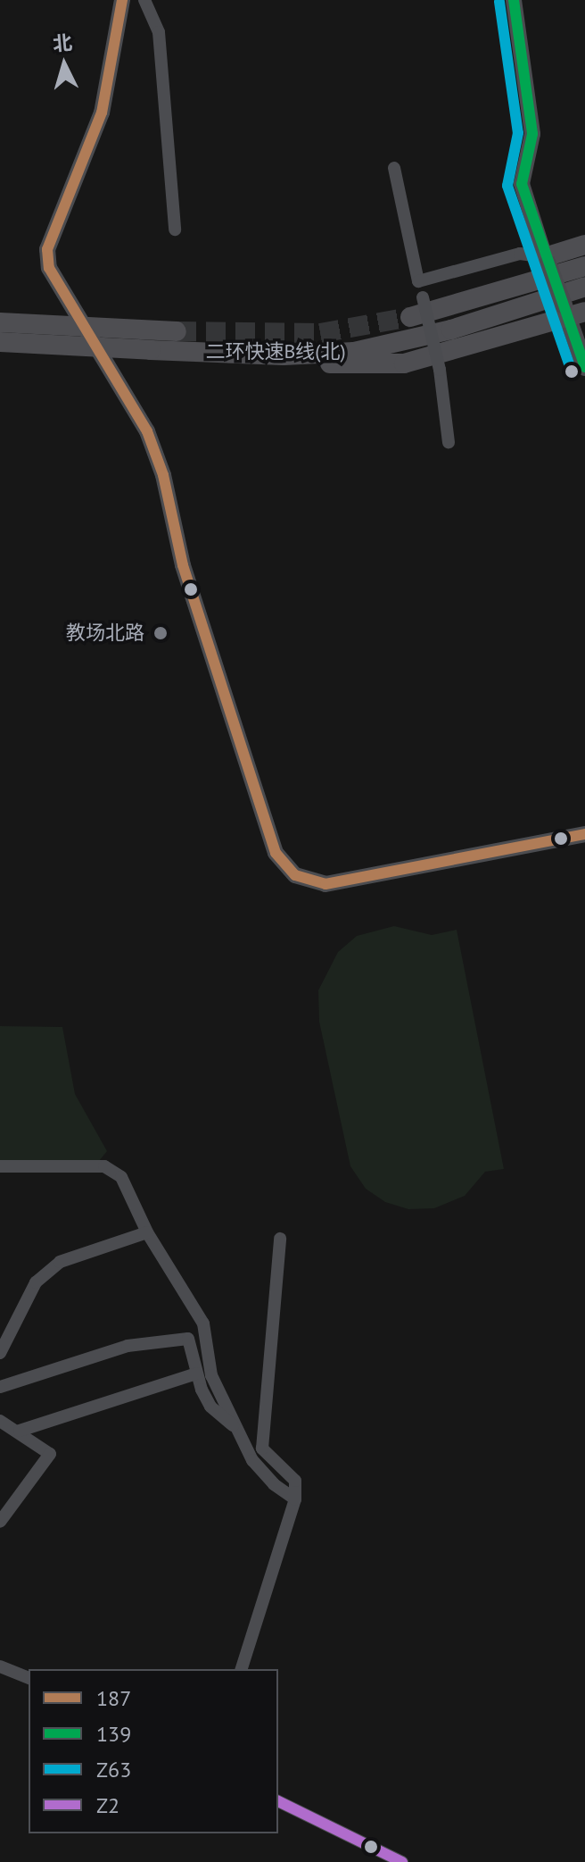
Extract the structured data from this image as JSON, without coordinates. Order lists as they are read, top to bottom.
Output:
{
  "streets": {
    "highway": ["二环快速B线(北)"]
  },
  "places": ["教场北路"],
  "lines": [
    "transit line 187",
    "transit line 139",
    "transit line Z63",
    "transit line Z2"
  ],
  "legend": [
    "187",
    "139",
    "Z63",
    "Z2"
  ],
  "north": "top"
}
